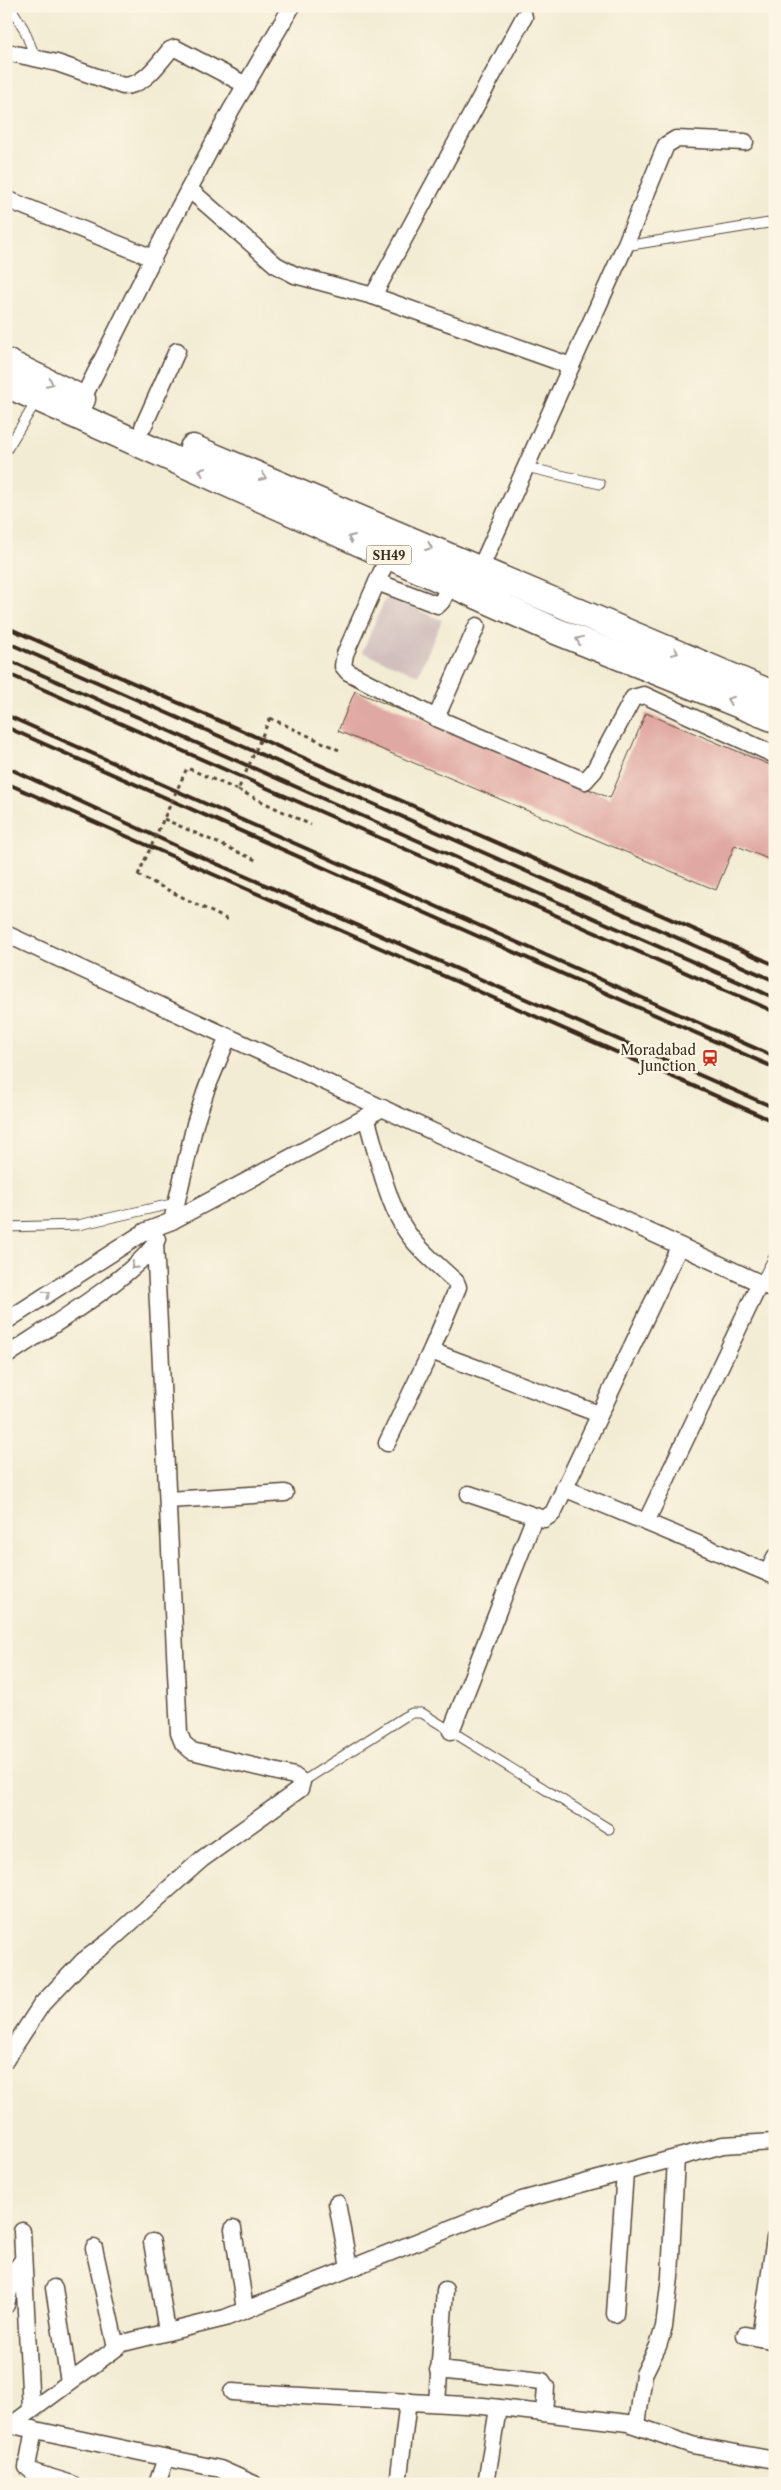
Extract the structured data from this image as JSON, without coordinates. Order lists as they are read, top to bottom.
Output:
{
  "streets": {
    "main road": ["SH49"]
  },
  "places": {
    "station": ["Moradabad Junction"]
  }
}
